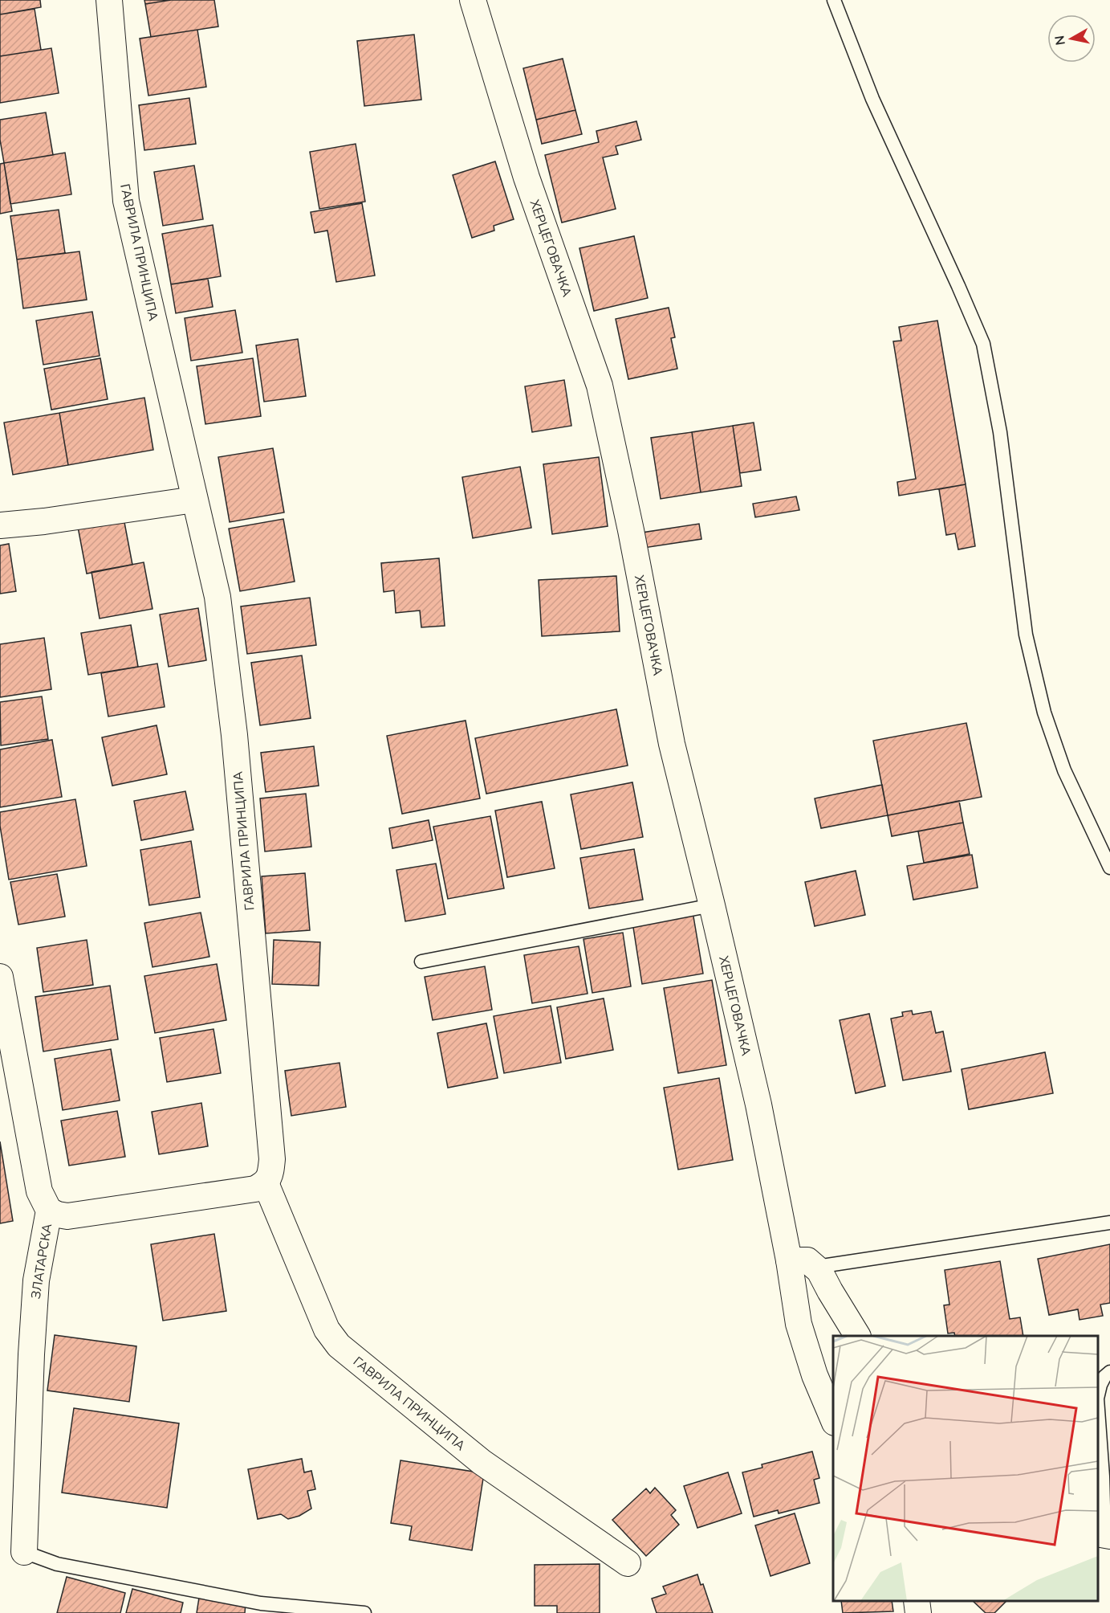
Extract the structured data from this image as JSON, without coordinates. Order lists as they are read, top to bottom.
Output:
{
  "streets": {
    "street": ["ХЕРЦЕГОВАЧКА", "ГАВРИЛА ПРИНЦИПА", "ЗЛАТАРСКА"]
  },
  "north": "left"
}
